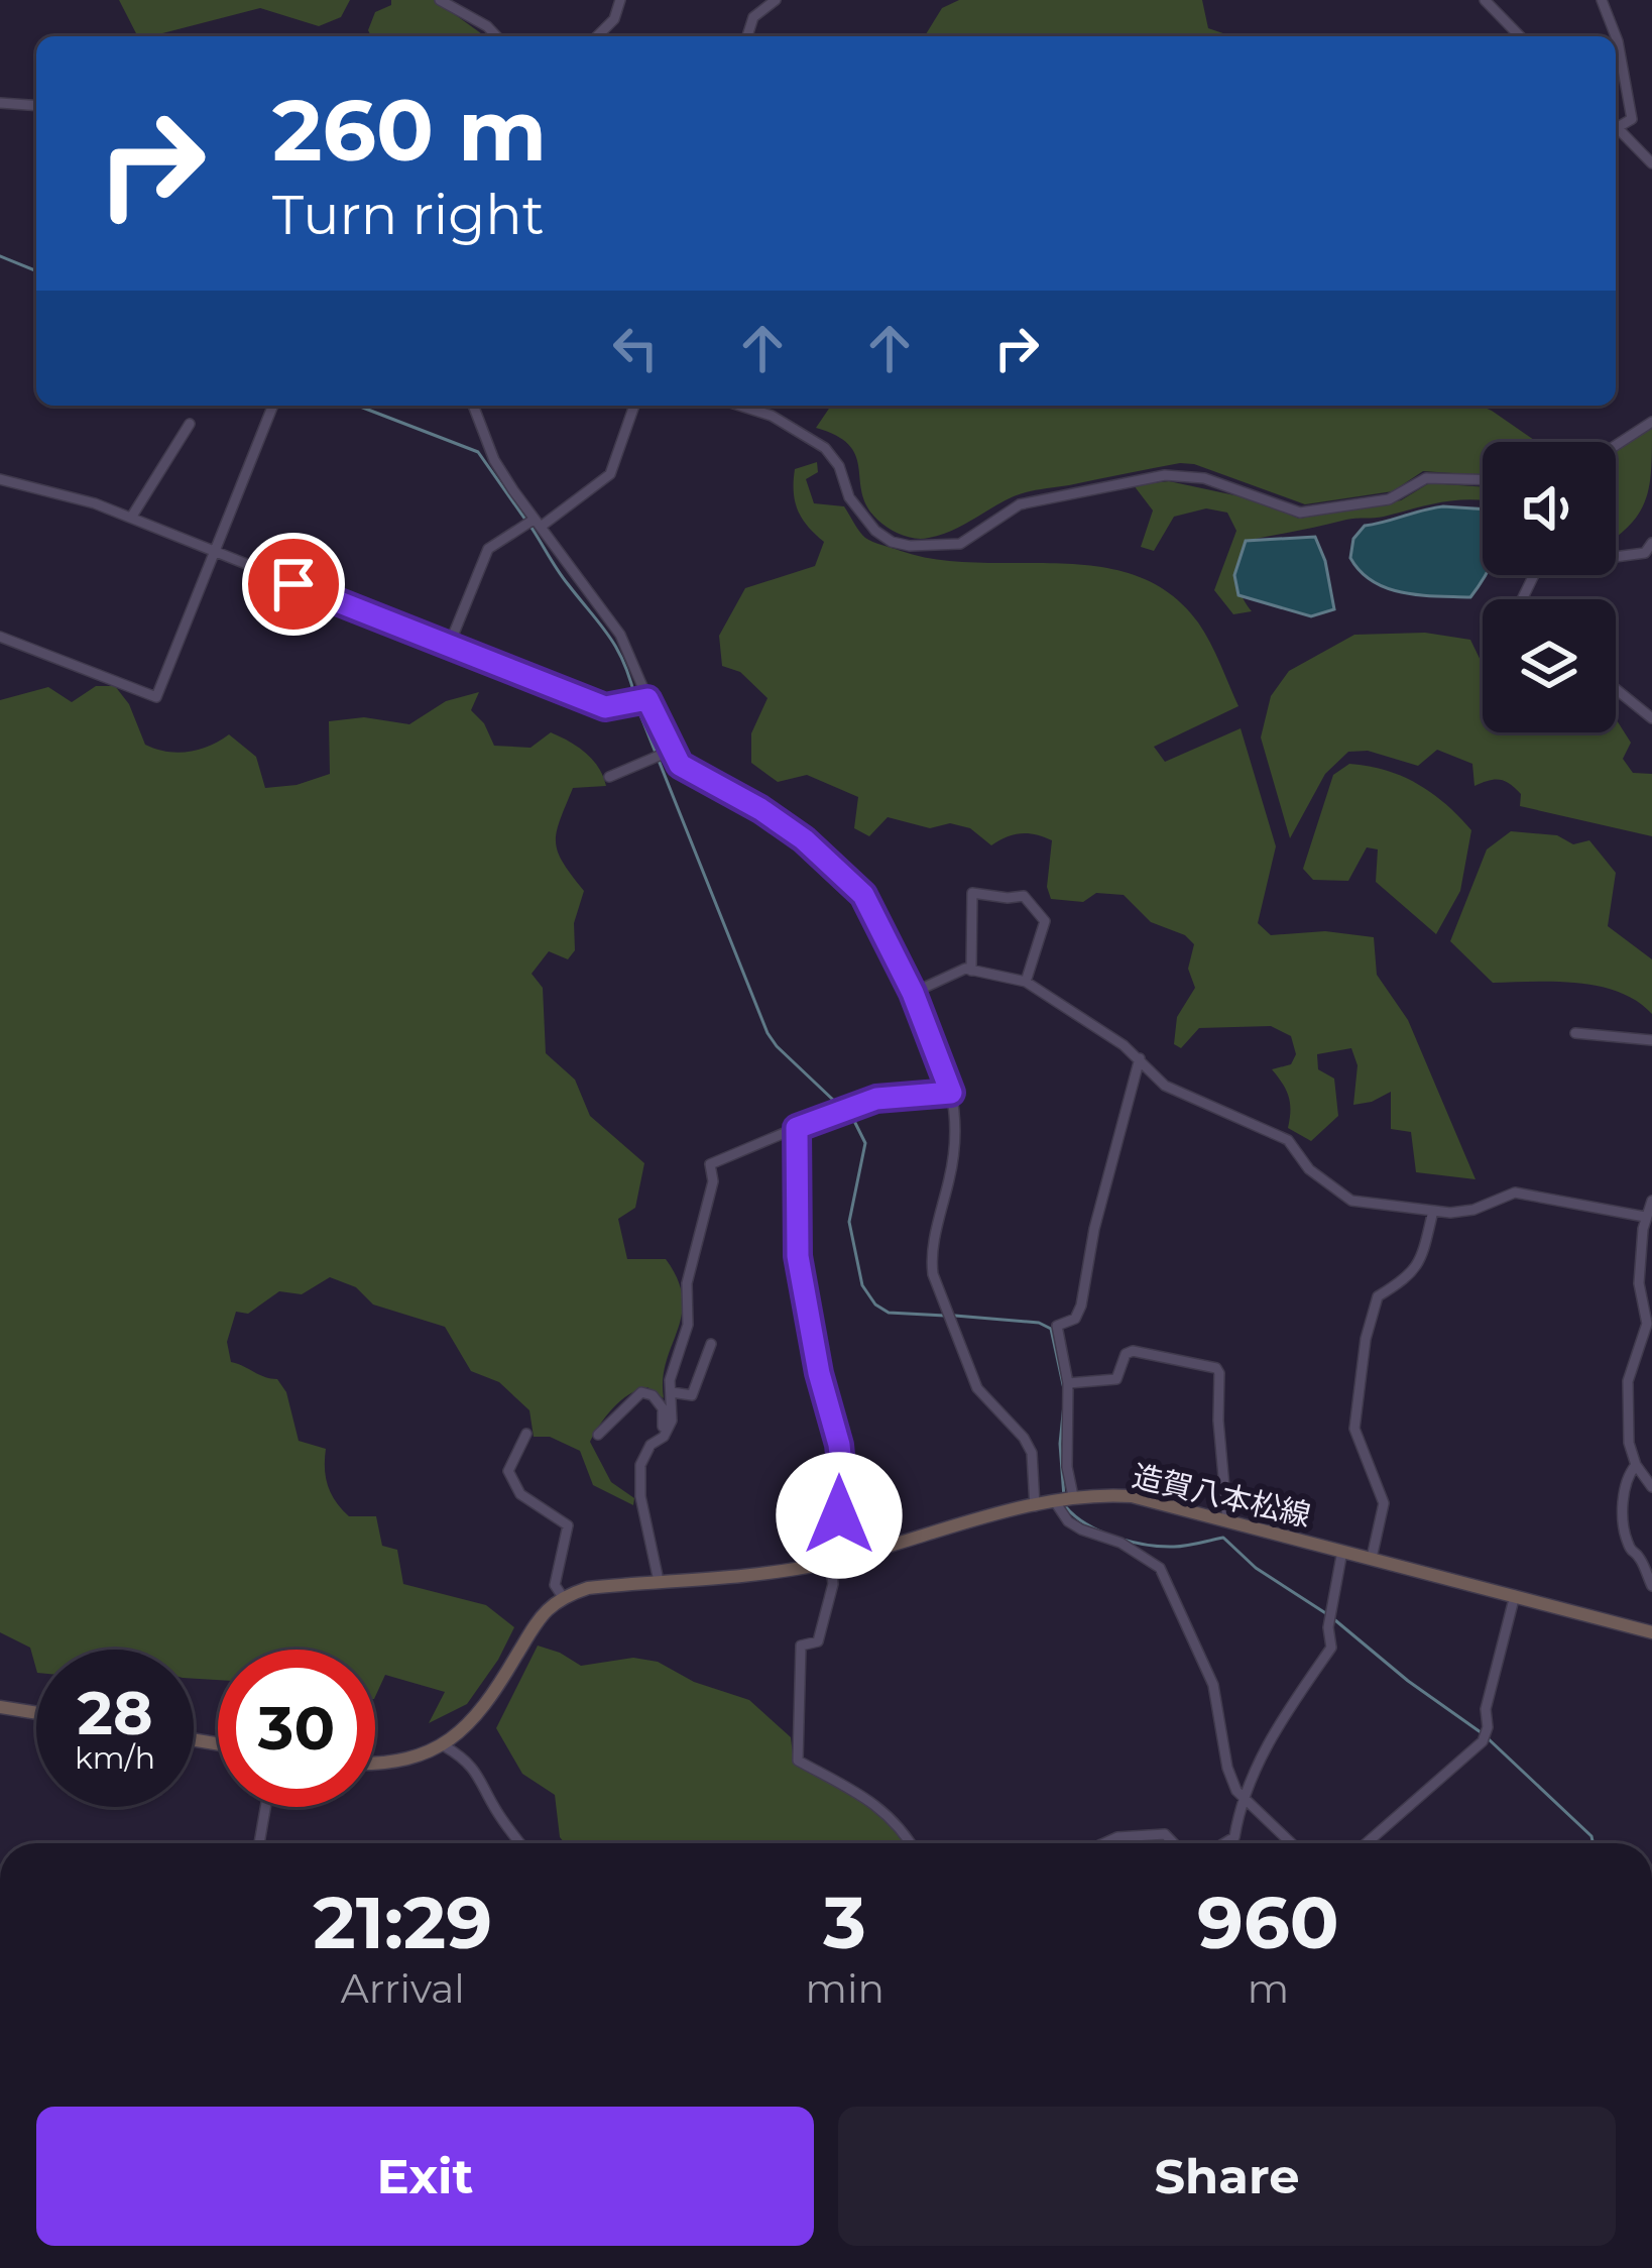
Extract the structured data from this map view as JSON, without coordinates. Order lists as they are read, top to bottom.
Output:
{
  "streets": {
    "main road": ["造賀八本松線"]
  },
  "page": {
    "turn": ["260 m", "Turn right"],
    "speed": "28 km/h",
    "limit": "30",
    "eta": [
      "21:29",
      "Arrival",
      "3",
      "min",
      "960",
      "m"
    ],
    "buttons": ["Exit", "Share"]
  }
}
